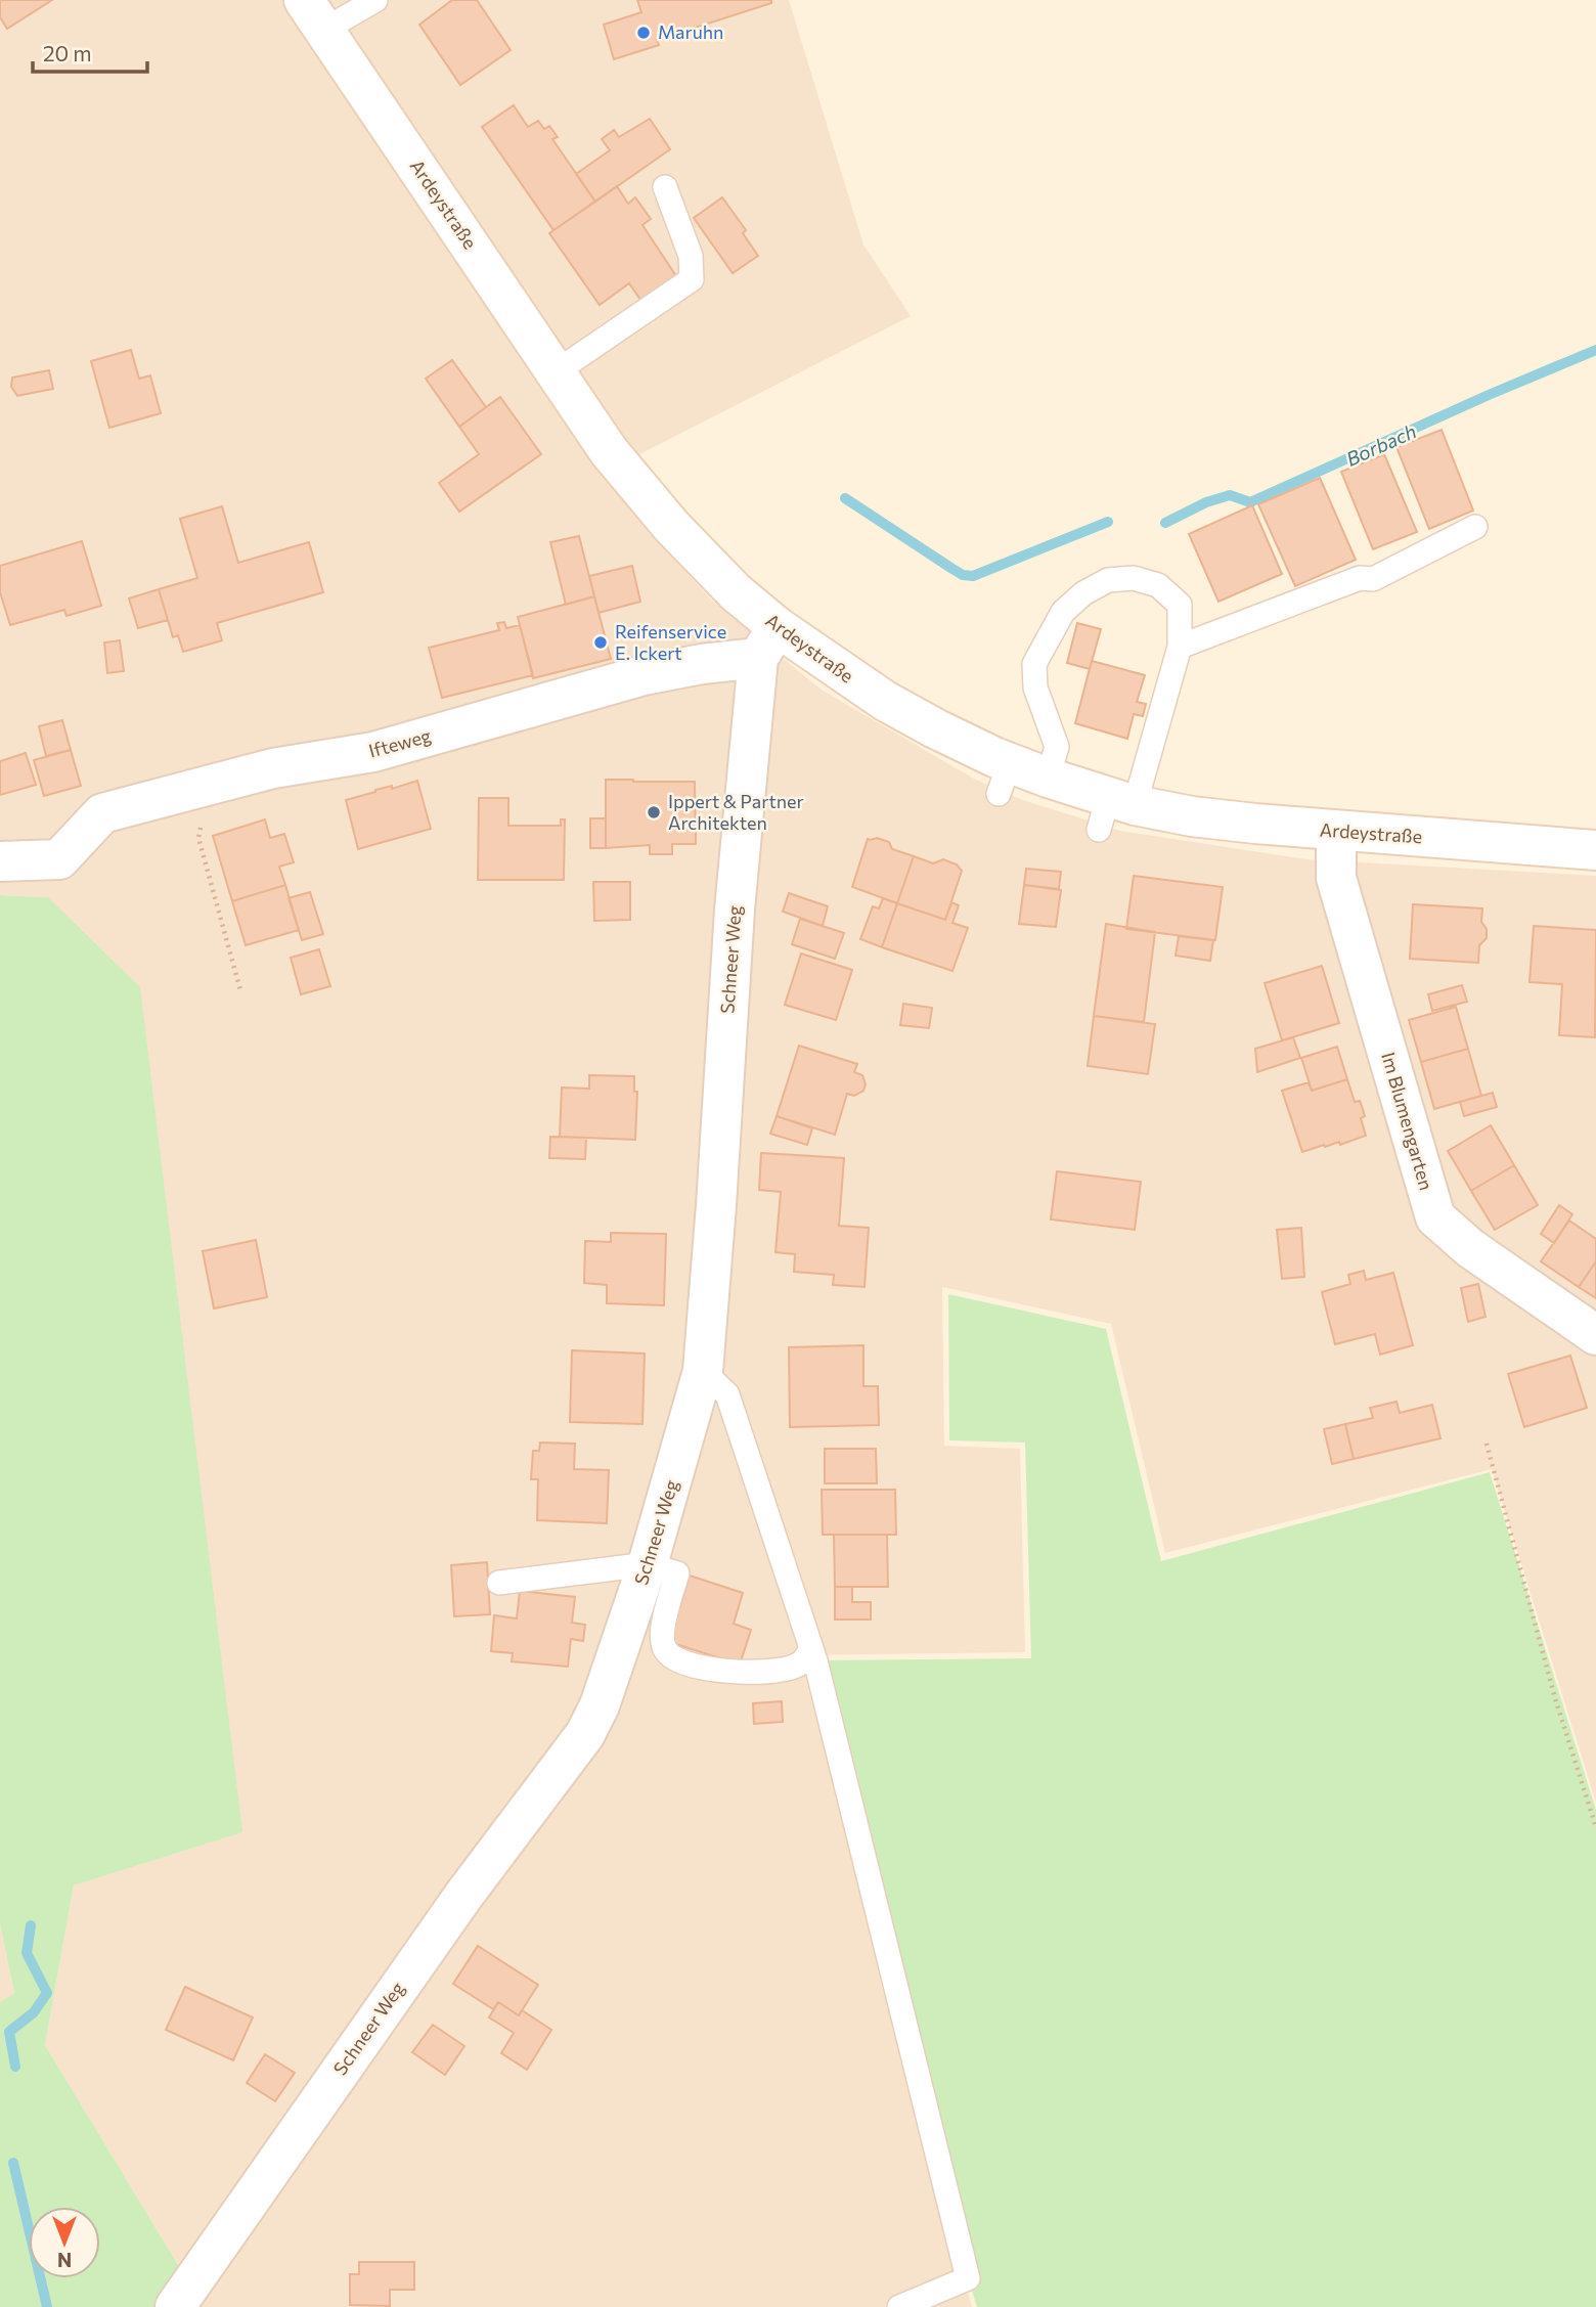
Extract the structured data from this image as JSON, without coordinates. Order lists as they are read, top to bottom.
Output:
{
  "streets": {
    "street": [
      "Ardeystraße",
      "Ifteweg",
      "Schneer Weg",
      "Im Blumengarten"
    ]
  },
  "crossings": [
    ["Ardeystraße", "Ifteweg"],
    ["Ardeystraße", "Schneer Weg"],
    ["Ardeystraße", "Im Blumengarten"],
    ["Ifteweg", "Schneer Weg"]
  ],
  "water": ["Borbach"],
  "places": ["Maruhn", "Reifenservice E. Ickert", "Ippert & Partner Architekten"],
  "scale_bar": "20 m",
  "north": "bottom"
}
